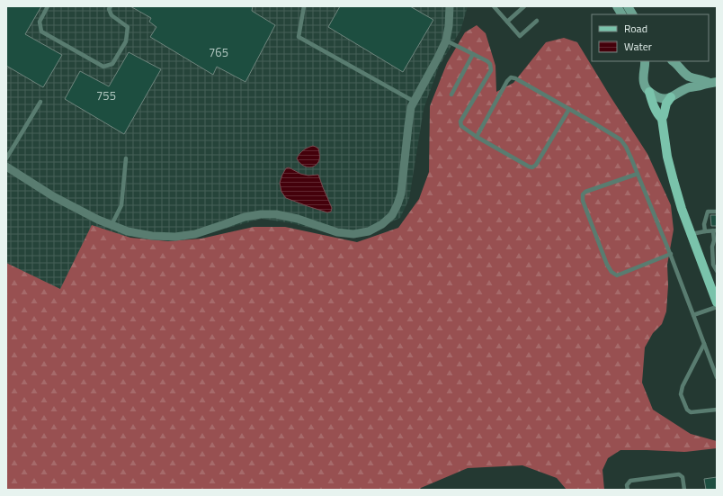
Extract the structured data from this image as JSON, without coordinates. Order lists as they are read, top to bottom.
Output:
{
  "house_numbers": ["765", "755"],
  "legend": ["Road", "Water"]
}
